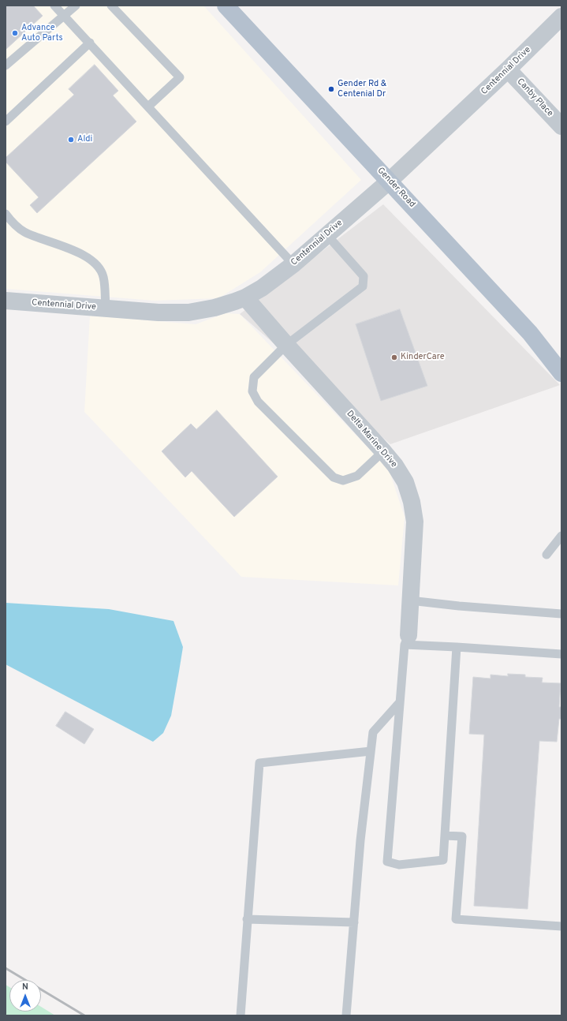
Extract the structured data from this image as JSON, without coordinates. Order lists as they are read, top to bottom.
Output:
{
  "streets": {
    "main road": ["Gender Road"],
    "street": ["Centennial Drive", "Canby Place", "Delta Marine Drive"]
  },
  "crossings": [
    ["Centennial Drive", "Canby Place"],
    ["Centennial Drive", "Gender Road"],
    ["Centennial Drive", "Delta Marine Drive"]
  ],
  "places": [
    "Advance Auto Parts",
    "Gender Rd & Centenial Dr",
    "Aldi",
    "KinderCare"
  ],
  "north": "top"
}
